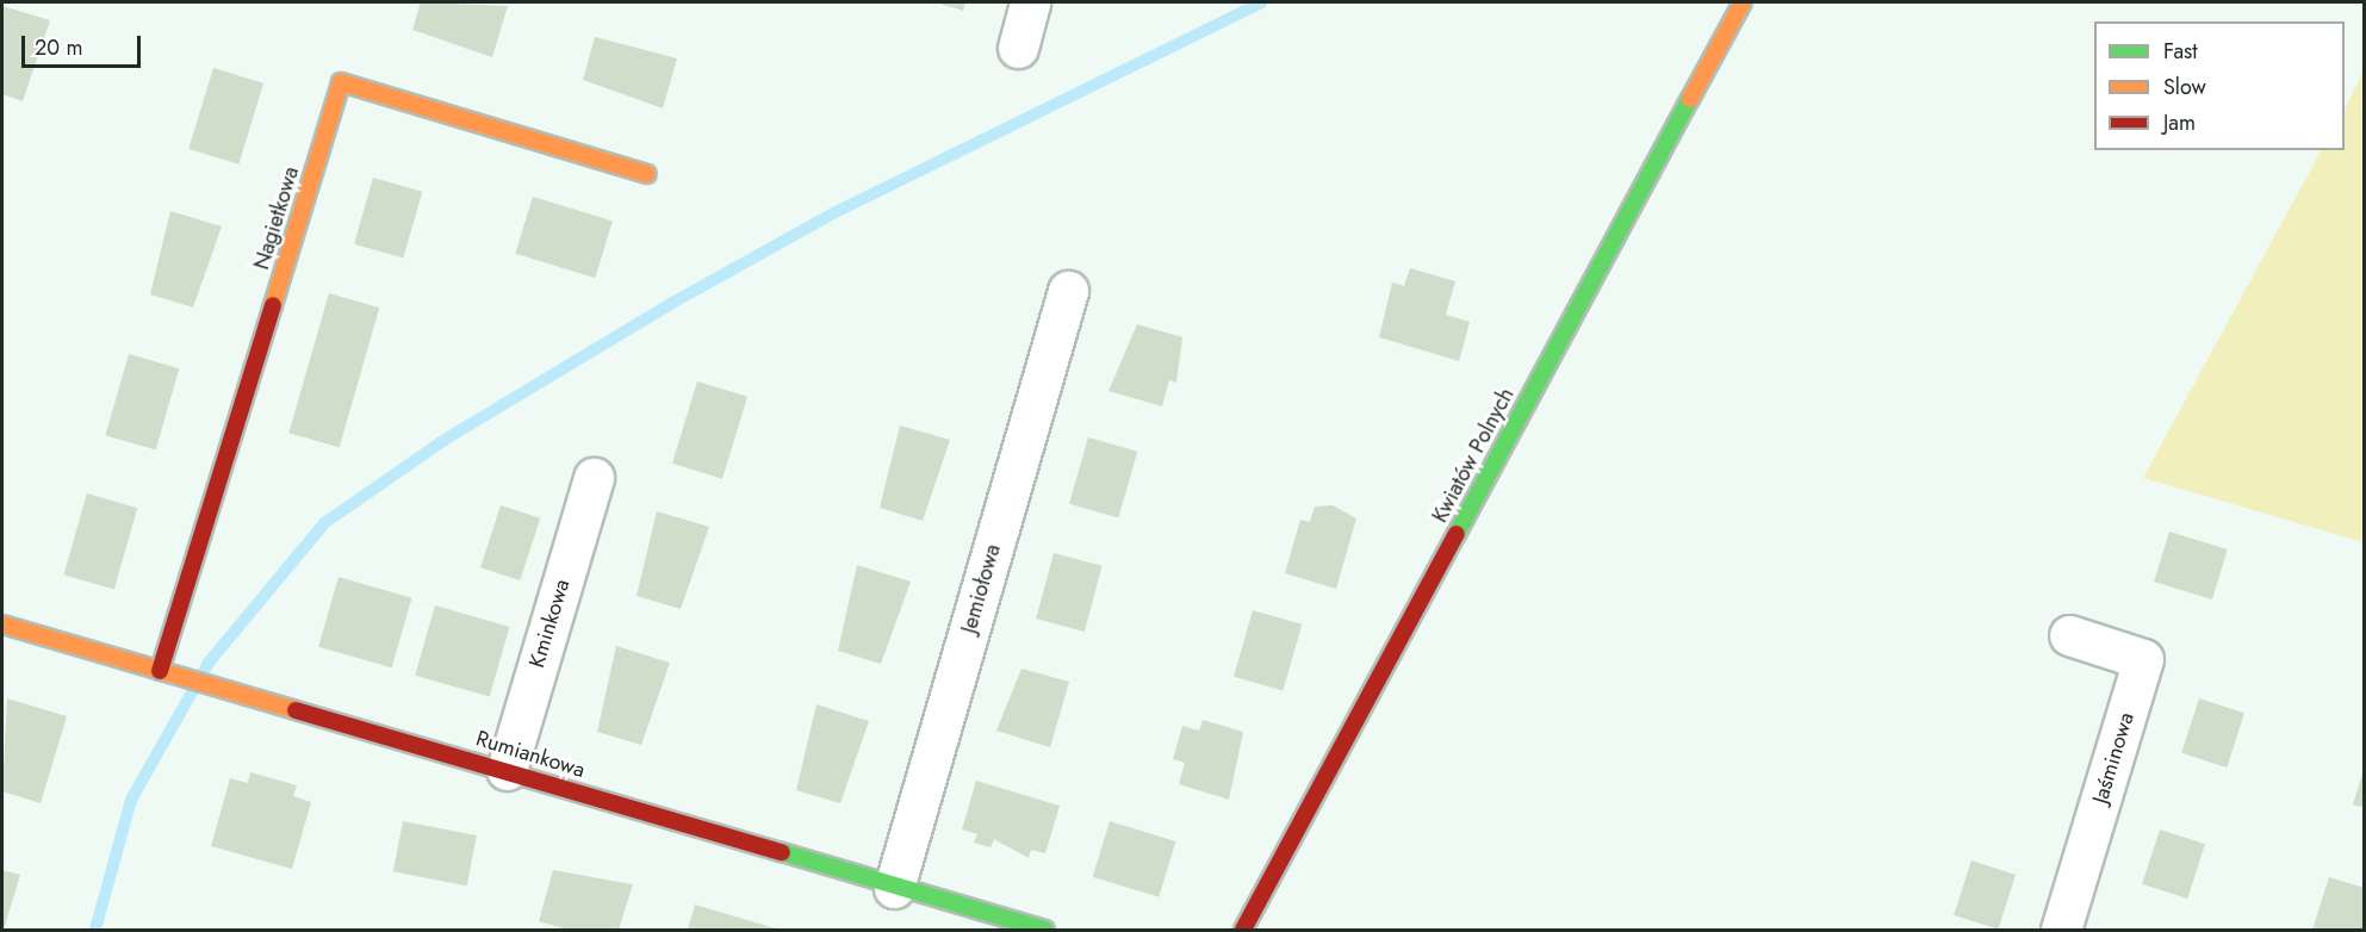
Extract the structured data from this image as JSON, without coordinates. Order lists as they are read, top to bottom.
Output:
{
  "streets": {
    "street": [
      "Nagietkowa",
      "Kwiatów Polnych",
      "Jemiołowa",
      "Kminkowa",
      "Rumiankowa",
      "Jaśminowa"
    ]
  },
  "crossings": [
    ["Nagietkowa", "Rumiankowa"],
    ["Jemiołowa", "Rumiankowa"],
    ["Kminkowa", "Rumiankowa"]
  ],
  "legend": ["Fast", "Slow", "Jam"],
  "scale_bar": "20 m"
}
